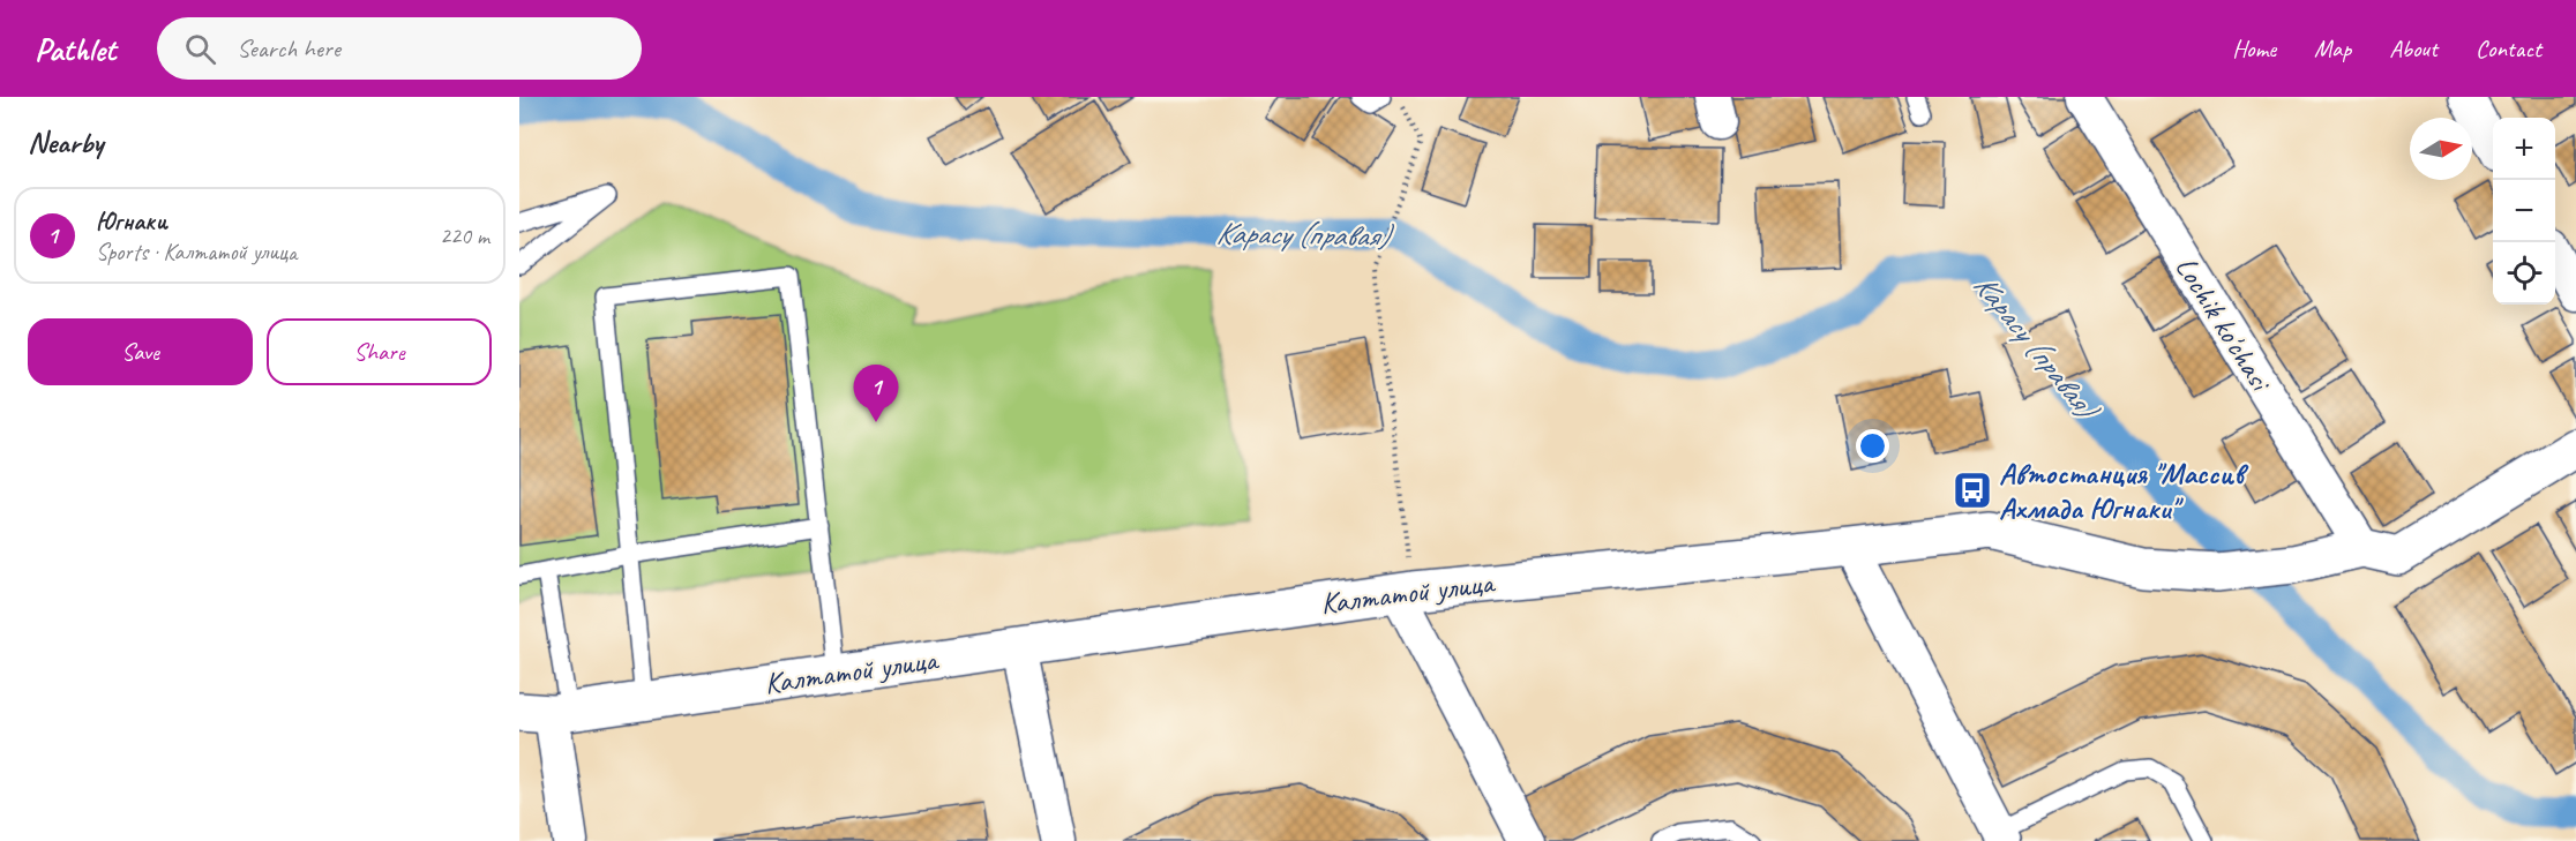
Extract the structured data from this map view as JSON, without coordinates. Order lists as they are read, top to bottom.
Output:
{
  "streets": {
    "street": ["Lochik ko'chasi", "Калтатой улица"]
  },
  "crossings": [
    ["Lochik ko'chasi", "Калтатой улица"]
  ],
  "water": ["Карасу (правая)"],
  "places": {
    "bus stop": ["Автостанция \"Массив Ахмада Югнаки\""]
  },
  "north": "right",
  "page": {
    "header": "Pathlet",
    "search": "Search here",
    "nav": [
      "Home",
      "Map",
      "About",
      "Contact"
    ],
    "heading": "Nearby",
    "map_buttons": ["+", "−"],
    "list": [
      {
        "mark": "1",
        "name": "Югнаки",
        "note": "Sports · Калтатой улица",
        "value": "220 m"
      }
    ],
    "buttons": ["Save", "Share"],
    "pins": "1"
  }
}
